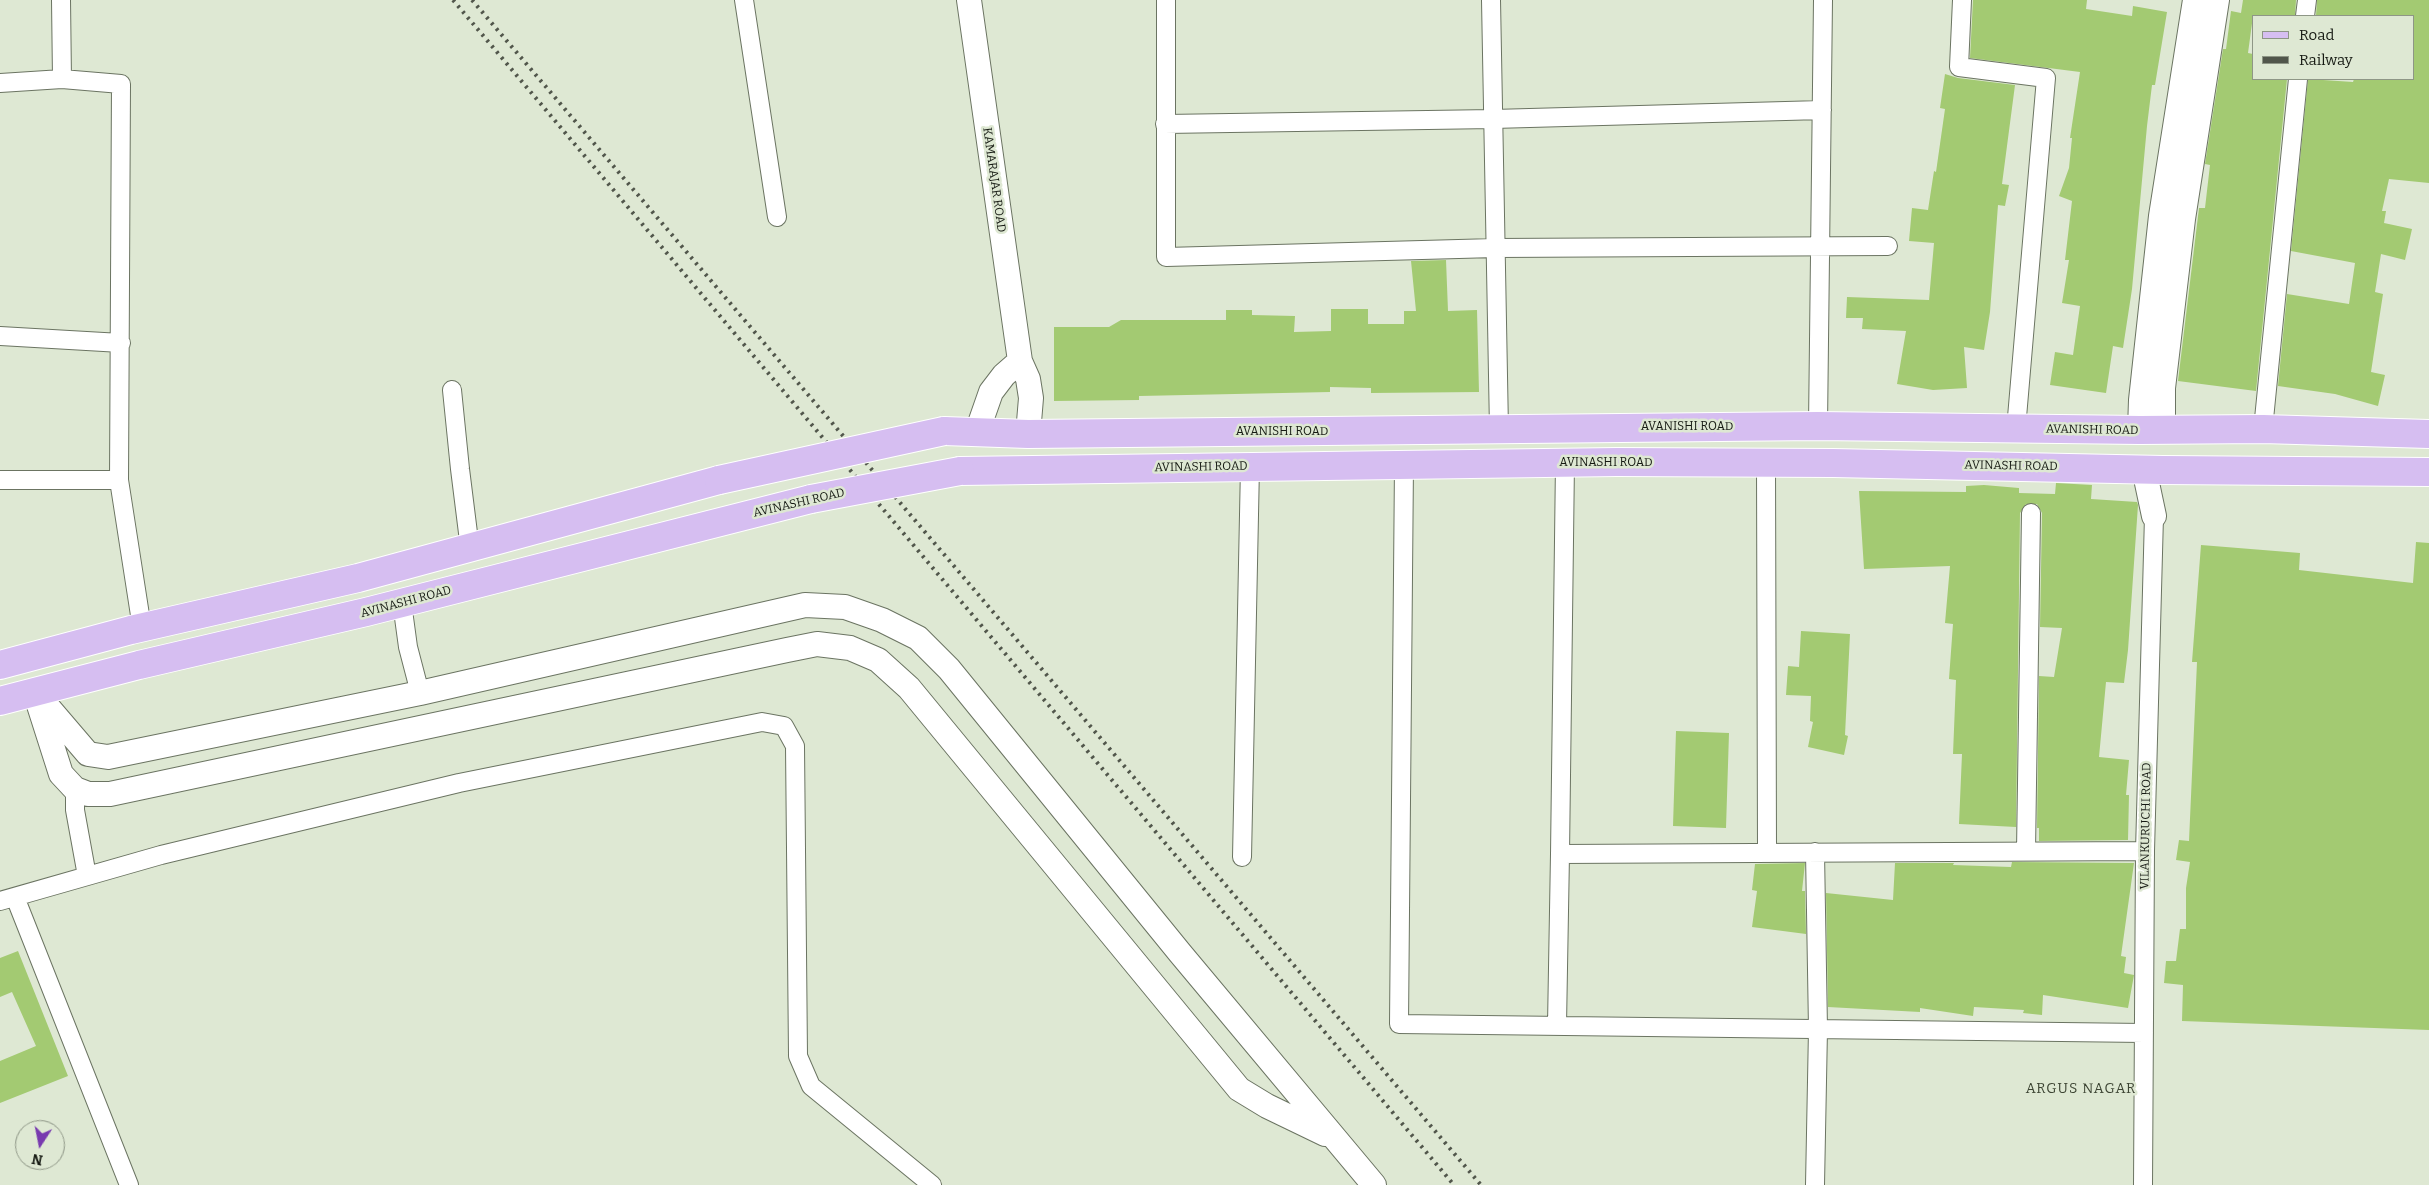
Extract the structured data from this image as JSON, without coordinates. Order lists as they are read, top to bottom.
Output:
{
  "streets": {
    "main road": [
      "KAMARAJAR ROAD",
      "AVANISHI ROAD",
      "AVINASHI ROAD",
      "VILANKURUCHI ROAD"
    ]
  },
  "crossings": [
    ["KAMARAJAR ROAD", "AVANISHI ROAD"],
    ["AVINASHI ROAD", "VILANKURUCHI ROAD"]
  ],
  "districts": ["ARGUS NAGAR"],
  "legend": ["Road", "Railway"],
  "north": "bottom"
}
